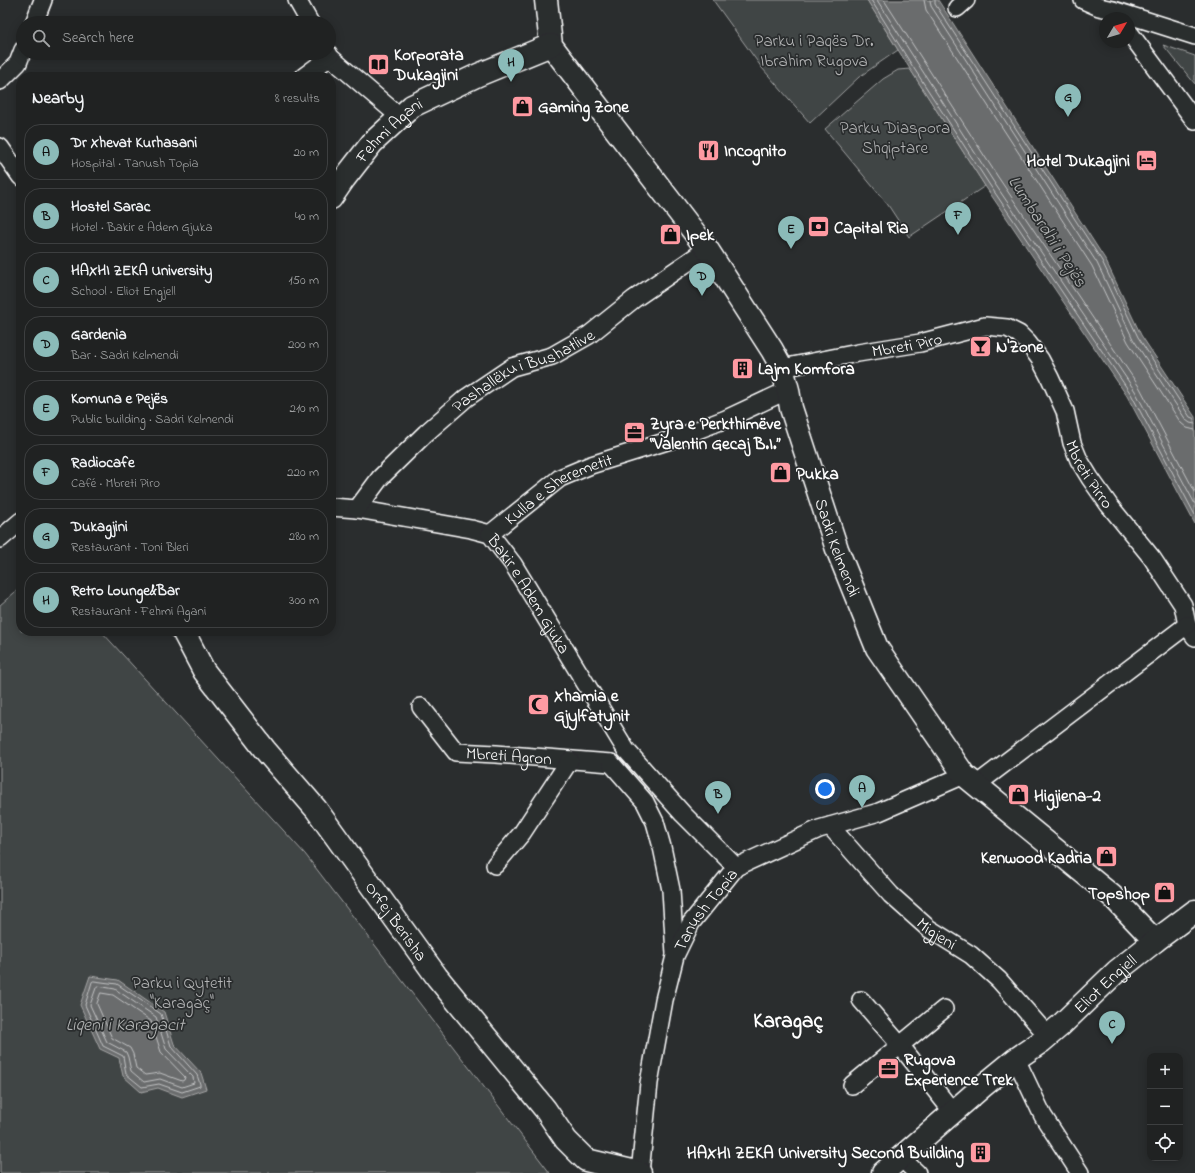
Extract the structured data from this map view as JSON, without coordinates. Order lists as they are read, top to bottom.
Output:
{
  "streets": {
    "street": [
      "Fehmi Agani",
      "Mbreti Piro",
      "Pashallëku i Bushatlive",
      "Mbreti Pirro",
      "Kulla e Sheremetit",
      "Sadri Kelmendi",
      "Bakir e Adem Gjuka",
      "Mbreti Agron",
      "Tanush Topia",
      "Orfej Berisha",
      "Migjeni",
      "Eliot Engjell"
    ]
  },
  "crossings": [
    ["Fehmi Agani", "Sadri Kelmendi"],
    ["Mbreti Piro", "Mbreti Pirro"],
    ["Mbreti Piro", "Sadri Kelmendi"],
    ["Pashallëku i Bushatlive", "Sadri Kelmendi"],
    ["Pashallëku i Bushatlive", "Bakir e Adem Gjuka"],
    ["Mbreti Pirro", "Tanush Topia"],
    ["Kulla e Sheremetit", "Sadri Kelmendi"],
    ["Kulla e Sheremetit", "Bakir e Adem Gjuka"],
    ["Sadri Kelmendi", "Tanush Topia"],
    ["Sadri Kelmendi", "Eliot Engjell"],
    ["Bakir e Adem Gjuka", "Tanush Topia"],
    ["Tanush Topia", "Orfej Berisha"],
    ["Tanush Topia", "Migjeni"],
    ["Migjeni", "Eliot Engjell"]
  ],
  "districts": ["Karagaç"],
  "water": ["Lumbardhi i Pejës", "Liqeni i Karagacit"],
  "parks": ["Parku i Paqës Dr. Ibrahim Rugova", "Parku Diaspora Shqiptare", "Parku i Qytetit \"Karagaç\""],
  "places": {
    "library": ["Korporata Dukagjini"],
    "shop": [
      "Gaming Zone",
      "Ipek",
      "Pukka",
      "Higjiena-2",
      "Kenwood Kadria",
      "Topshop"
    ],
    "restaurant": ["Incognito"],
    "hotel": ["Hotel Dukagjini"],
    "bank": ["Capital Ria"],
    "bar": ["N'Zone"],
    "building": ["Lajm Komfora", "HAXHI ZEKA University Second Building"],
    "office": ["Zyra e Perkthimëve “Valentin Gecaj B.I.”", "Rugova Experience Trek"],
    "mosque": ["Xhamia e Gjylfatynit"]
  },
  "north": "top right",
  "page": {
    "search": "Search here",
    "pins": [
      "H",
      "G",
      "F",
      "E",
      "D",
      "A",
      "B",
      "C"
    ],
    "heading": ["Nearby", "8 results"],
    "list": [
      {
        "mark": "A",
        "name": "Dr Xhevat Kurhasani",
        "note": "Hospital · Tanush Topia",
        "value": "20 m"
      },
      {
        "mark": "B",
        "name": "Hostel Sarac",
        "note": "Hotel · Bakir e Adem Gjuka",
        "value": "40 m"
      },
      {
        "mark": "C",
        "name": "HAXHI ZEKA University",
        "note": "School · Eliot Engjell",
        "value": "150 m"
      },
      {
        "mark": "D",
        "name": "Gardenia",
        "note": "Bar · Sadri Kelmendi",
        "value": "200 m"
      },
      {
        "mark": "E",
        "name": "Komuna e Pejës",
        "note": "Public building · Sadri Kelmendi",
        "value": "210 m"
      },
      {
        "mark": "F",
        "name": "Radiocafe",
        "note": "Café · Mbreti Piro",
        "value": "220 m"
      },
      {
        "mark": "G",
        "name": "Dukagjini",
        "note": "Restaurant · Toni Bleri",
        "value": "280 m"
      },
      {
        "mark": "H",
        "name": "Retro Lounge&Bar",
        "note": "Restaurant · Fehmi Agani",
        "value": "300 m"
      }
    ],
    "map_buttons": ["+", "−"]
  }
}
